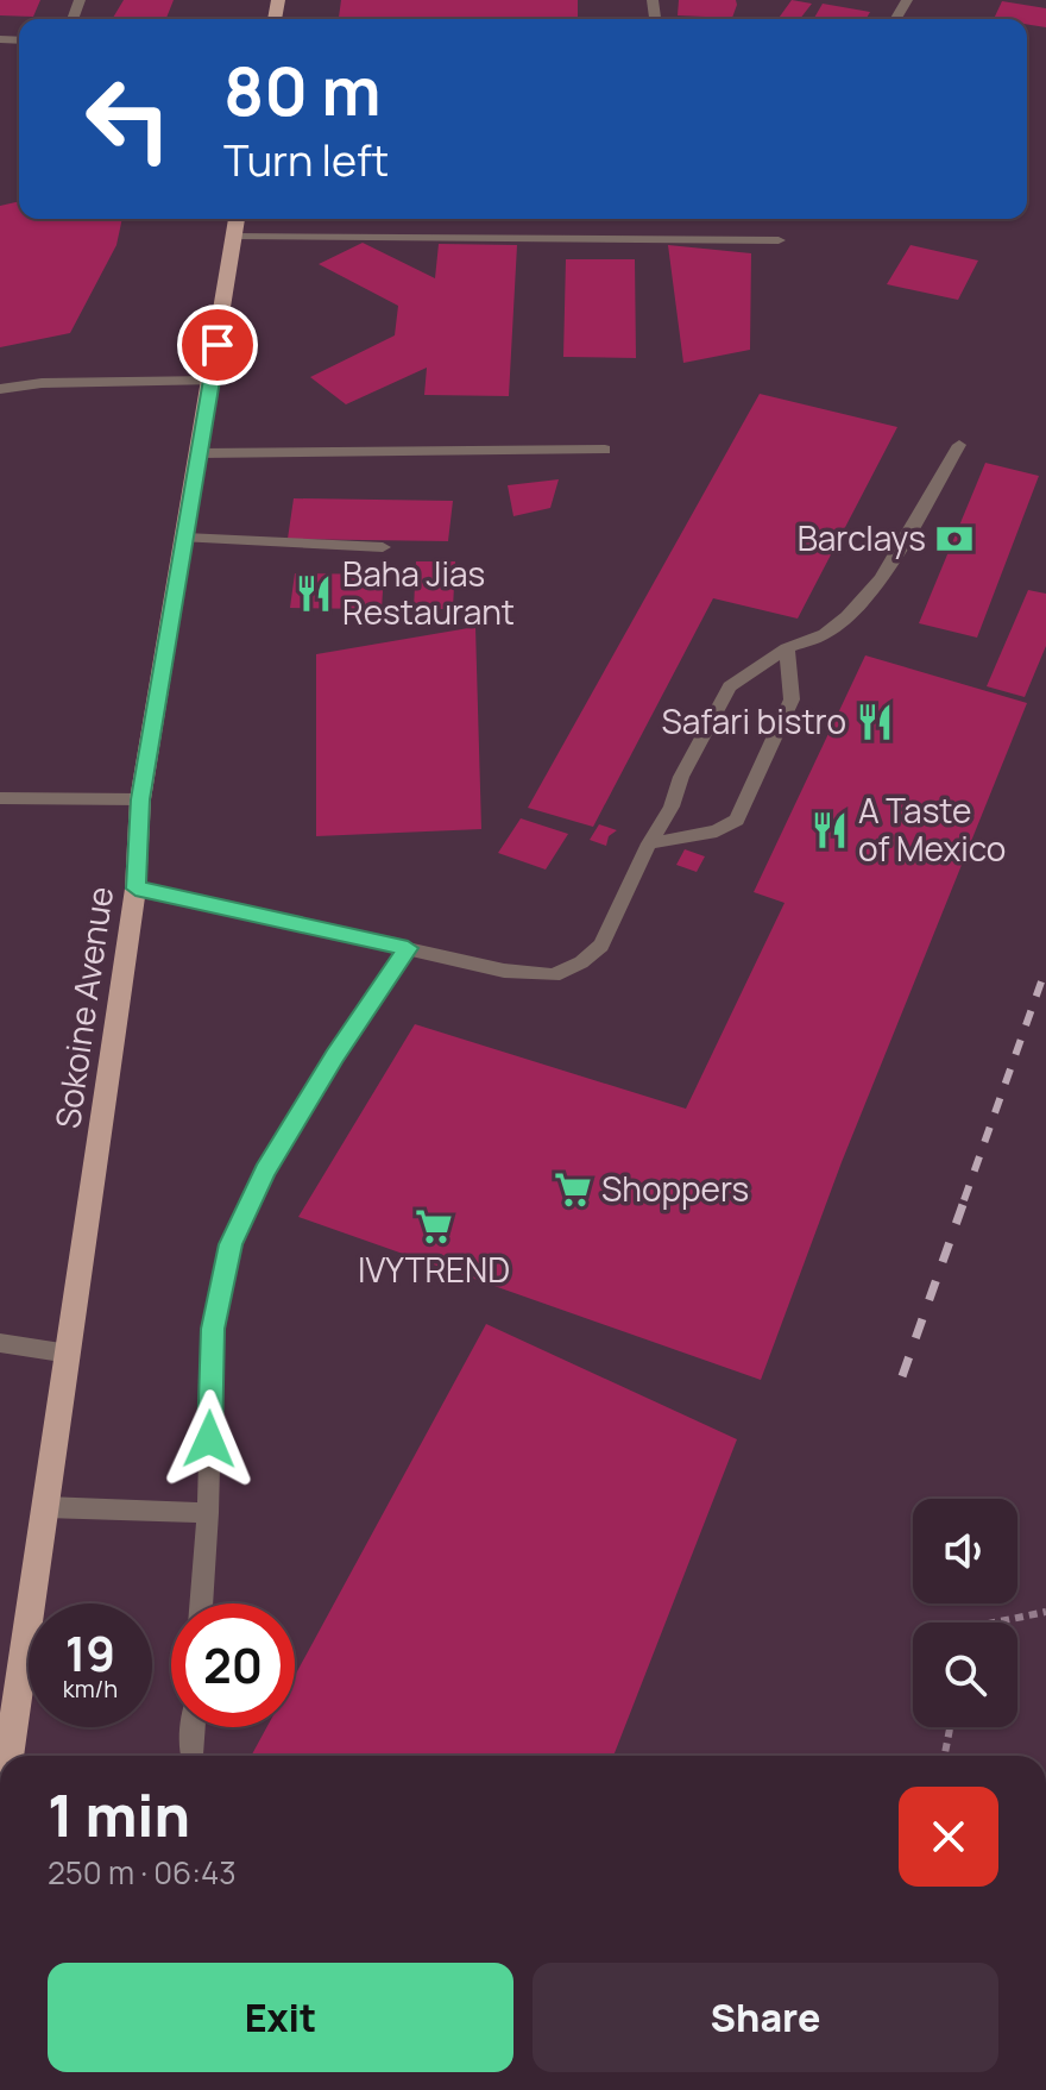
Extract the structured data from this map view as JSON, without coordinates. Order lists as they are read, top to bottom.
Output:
{
  "streets": {
    "main road": ["Sokoine Avenue"]
  },
  "places": {
    "bank": ["Barclays"],
    "restaurant": ["Baha Jias Restaurant", "Safari bistro", "A Taste of Mexico"],
    "supermarket": ["Shoppers", "IVYTREND"]
  },
  "page": {
    "turn": ["80 m", "Turn left"],
    "speed": "19 km/h",
    "limit": "20",
    "heading": ["1 min", "250 m · 06:43"],
    "buttons": ["Exit", "Share"]
  }
}
